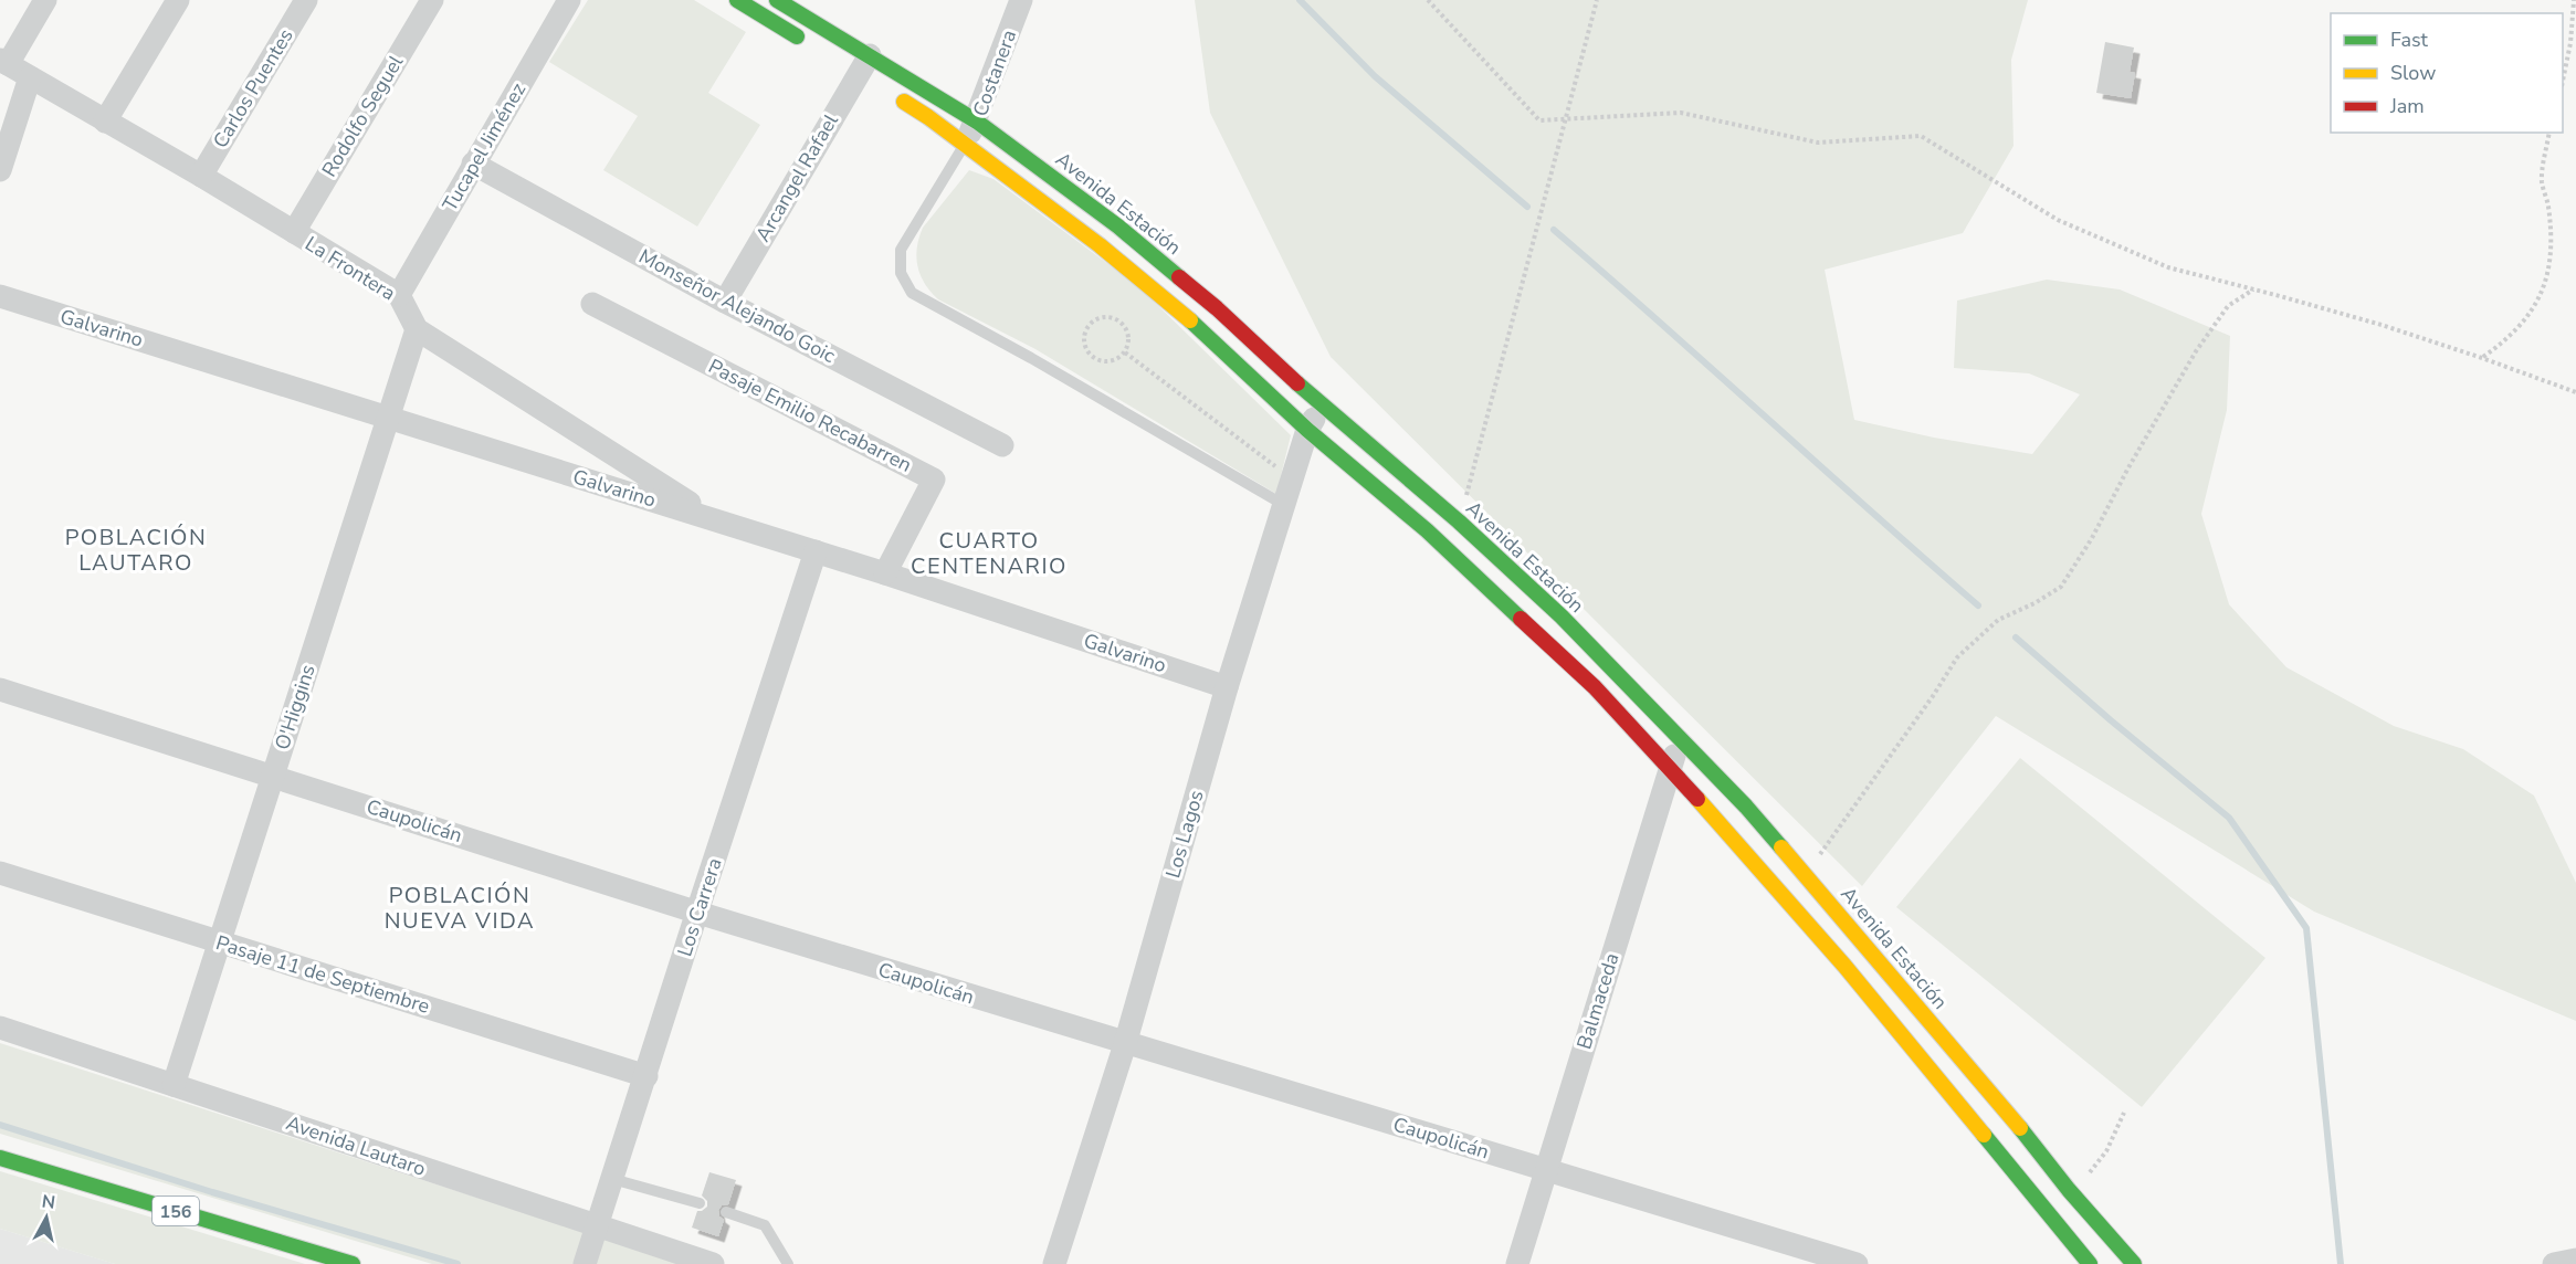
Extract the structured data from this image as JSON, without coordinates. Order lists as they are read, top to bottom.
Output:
{
  "streets": {
    "main road": ["Avenida Estación", "156"],
    "street": [
      "Costanera",
      "Carlos Puentes",
      "Rodolfo Seguel",
      "Tucapel Jiménez",
      "Arcangel Rafael",
      "La Frontera",
      "Monseñor Alejando Goic",
      "Galvarino",
      "Pasaje Emilio Recabarren",
      "O'Higgins",
      "Caupolicán",
      "Los Lagos",
      "Los Carrera",
      "Pasaje 11 de Septiembre",
      "Balmaceda",
      "Avenida Lautaro"
    ]
  },
  "crossings": [
    ["Costanera", "Avenida Estación"],
    ["Carlos Puentes", "La Frontera"],
    ["Rodolfo Seguel", "La Frontera"],
    ["Tucapel Jiménez", "La Frontera"],
    ["Tucapel Jiménez", "Monseñor Alejando Goic"],
    ["Arcangel Rafael", "Avenida Estación"],
    ["Arcangel Rafael", "Monseñor Alejando Goic"],
    ["Avenida Estación", "Los Lagos"],
    ["Avenida Estación", "Balmaceda"],
    ["La Frontera", "O'Higgins"],
    ["Galvarino", "Pasaje Emilio Recabarren"],
    ["Galvarino", "O'Higgins"],
    ["Galvarino", "Los Lagos"],
    ["Galvarino", "Los Carrera"],
    ["O'Higgins", "Caupolicán"],
    ["O'Higgins", "Pasaje 11 de Septiembre"],
    ["O'Higgins", "Avenida Lautaro"],
    ["Caupolicán", "Los Lagos"],
    ["Caupolicán", "Los Carrera"],
    ["Caupolicán", "Balmaceda"],
    ["Los Carrera", "Pasaje 11 de Septiembre"],
    ["Los Carrera", "Avenida Lautaro"]
  ],
  "districts": ["POBLACIÓN LAUTARO", "CUARTO CENTENARIO", "POBLACIÓN NUEVA VIDA"],
  "legend": ["Fast", "Slow", "Jam"],
  "north": "top"
}
